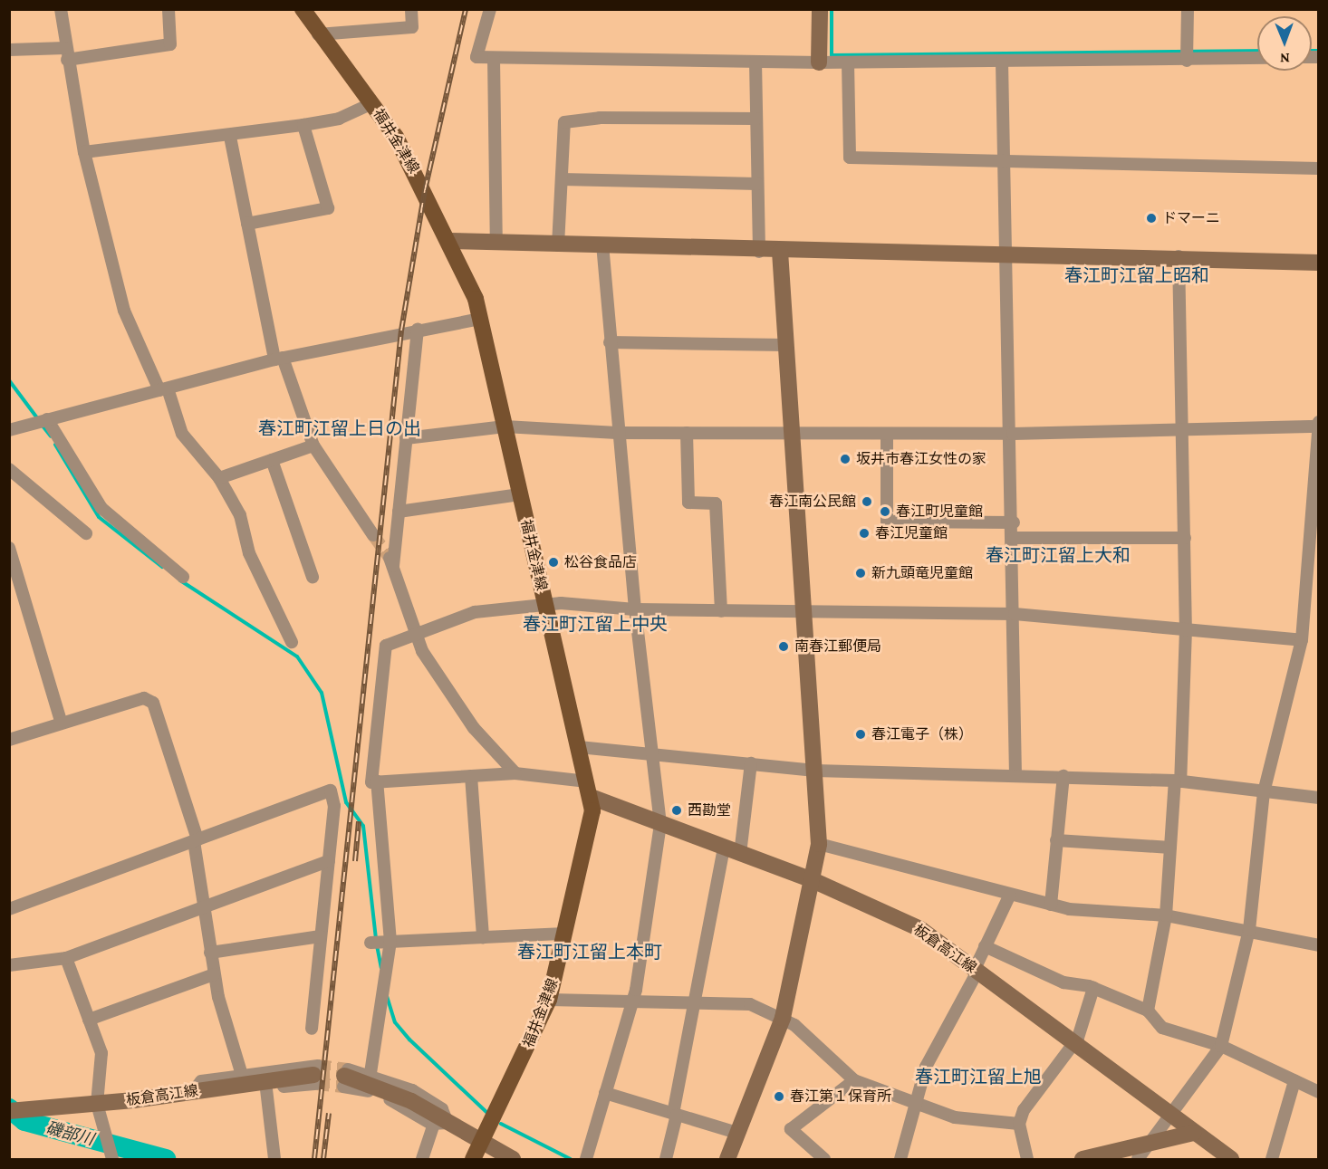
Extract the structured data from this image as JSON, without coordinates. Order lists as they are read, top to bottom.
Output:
{
  "streets": {
    "main road": ["福井金津線"],
    "street": ["板倉高江線"]
  },
  "crossings": [
    ["福井金津線", "板倉高江線"]
  ],
  "districts": [
    "春江町江留上昭和",
    "春江町江留上日の出",
    "春江町江留上大和",
    "春江町江留上中央",
    "春江町江留上本町",
    "春江町江留上旭"
  ],
  "water": ["磯部川"],
  "places": [
    "ドマーニ",
    "坂井市春江女性の家",
    "春江南公民館",
    "春江町児童館",
    "春江児童館",
    "松谷食品店",
    "新九頭竜児童館",
    "南春江郵便局",
    "春江電子（株）",
    "西勘堂",
    "春江第１保育所"
  ],
  "north": "bottom"
}
